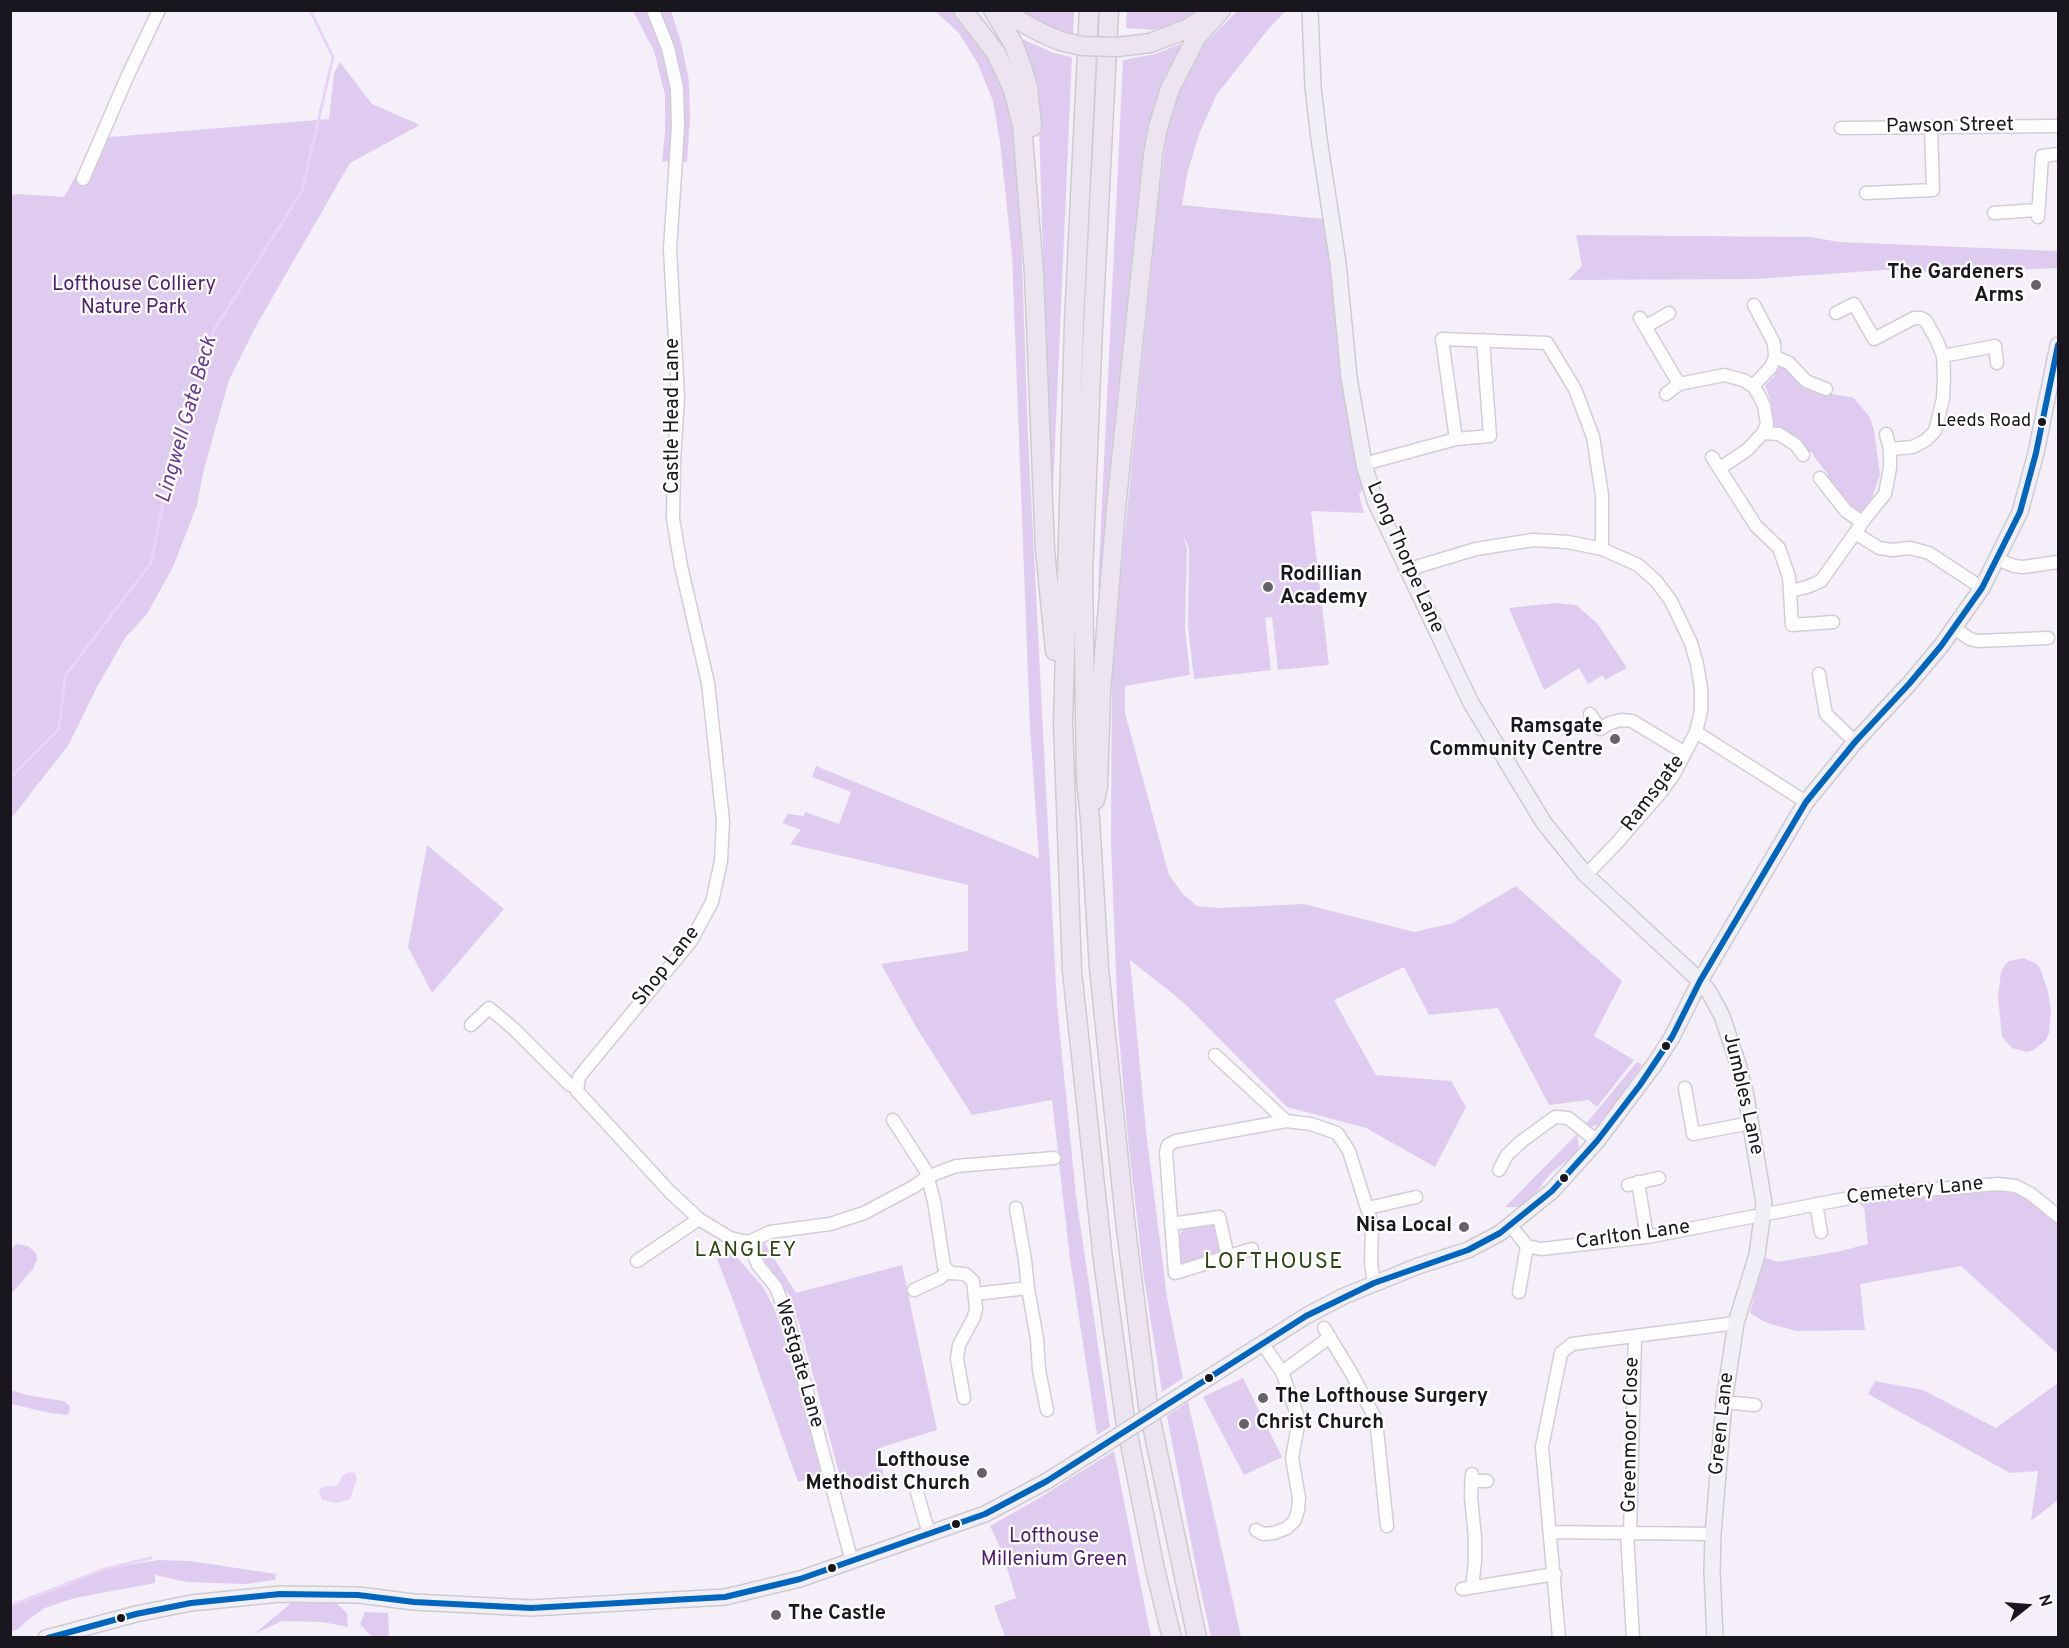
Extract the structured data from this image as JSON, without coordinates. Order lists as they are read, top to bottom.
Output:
{
  "streets": {
    "main road": ["Long Thorpe Lane", "Jumbles Lane", "Green Lane"],
    "street": [
      "Pawson Street",
      "Castle Head Lane",
      "Ramsgate",
      "Shop Lane",
      "Cemetery Lane",
      "Carlton Lane",
      "Westgate Lane",
      "Greenmoor Close"
    ]
  },
  "crossings": [
    ["Castle Head Lane", "Shop Lane"],
    ["Long Thorpe Lane", "Ramsgate"],
    ["Long Thorpe Lane", "Jumbles Lane"],
    ["Jumbles Lane", "Cemetery Lane"],
    ["Jumbles Lane", "Carlton Lane"],
    ["Jumbles Lane", "Green Lane"],
    ["Cemetery Lane", "Carlton Lane"],
    ["Cemetery Lane", "Green Lane"],
    ["Carlton Lane", "Green Lane"]
  ],
  "districts": ["LANGLEY", "LOFTHOUSE"],
  "water": ["Lingwell Gate Beck"],
  "parks": ["Lofthouse Colliery Nature Park", "Lofthouse Millenium Green"],
  "places": [
    "The Gardeners Arms",
    "Leeds Road",
    "Rodillian Academy",
    "Ramsgate Community Centre",
    "Nisa Local",
    "The Lofthouse Surgery",
    "Christ Church",
    "Lofthouse Methodist Church",
    "The Castle"
  ],
  "north": "right"
}
